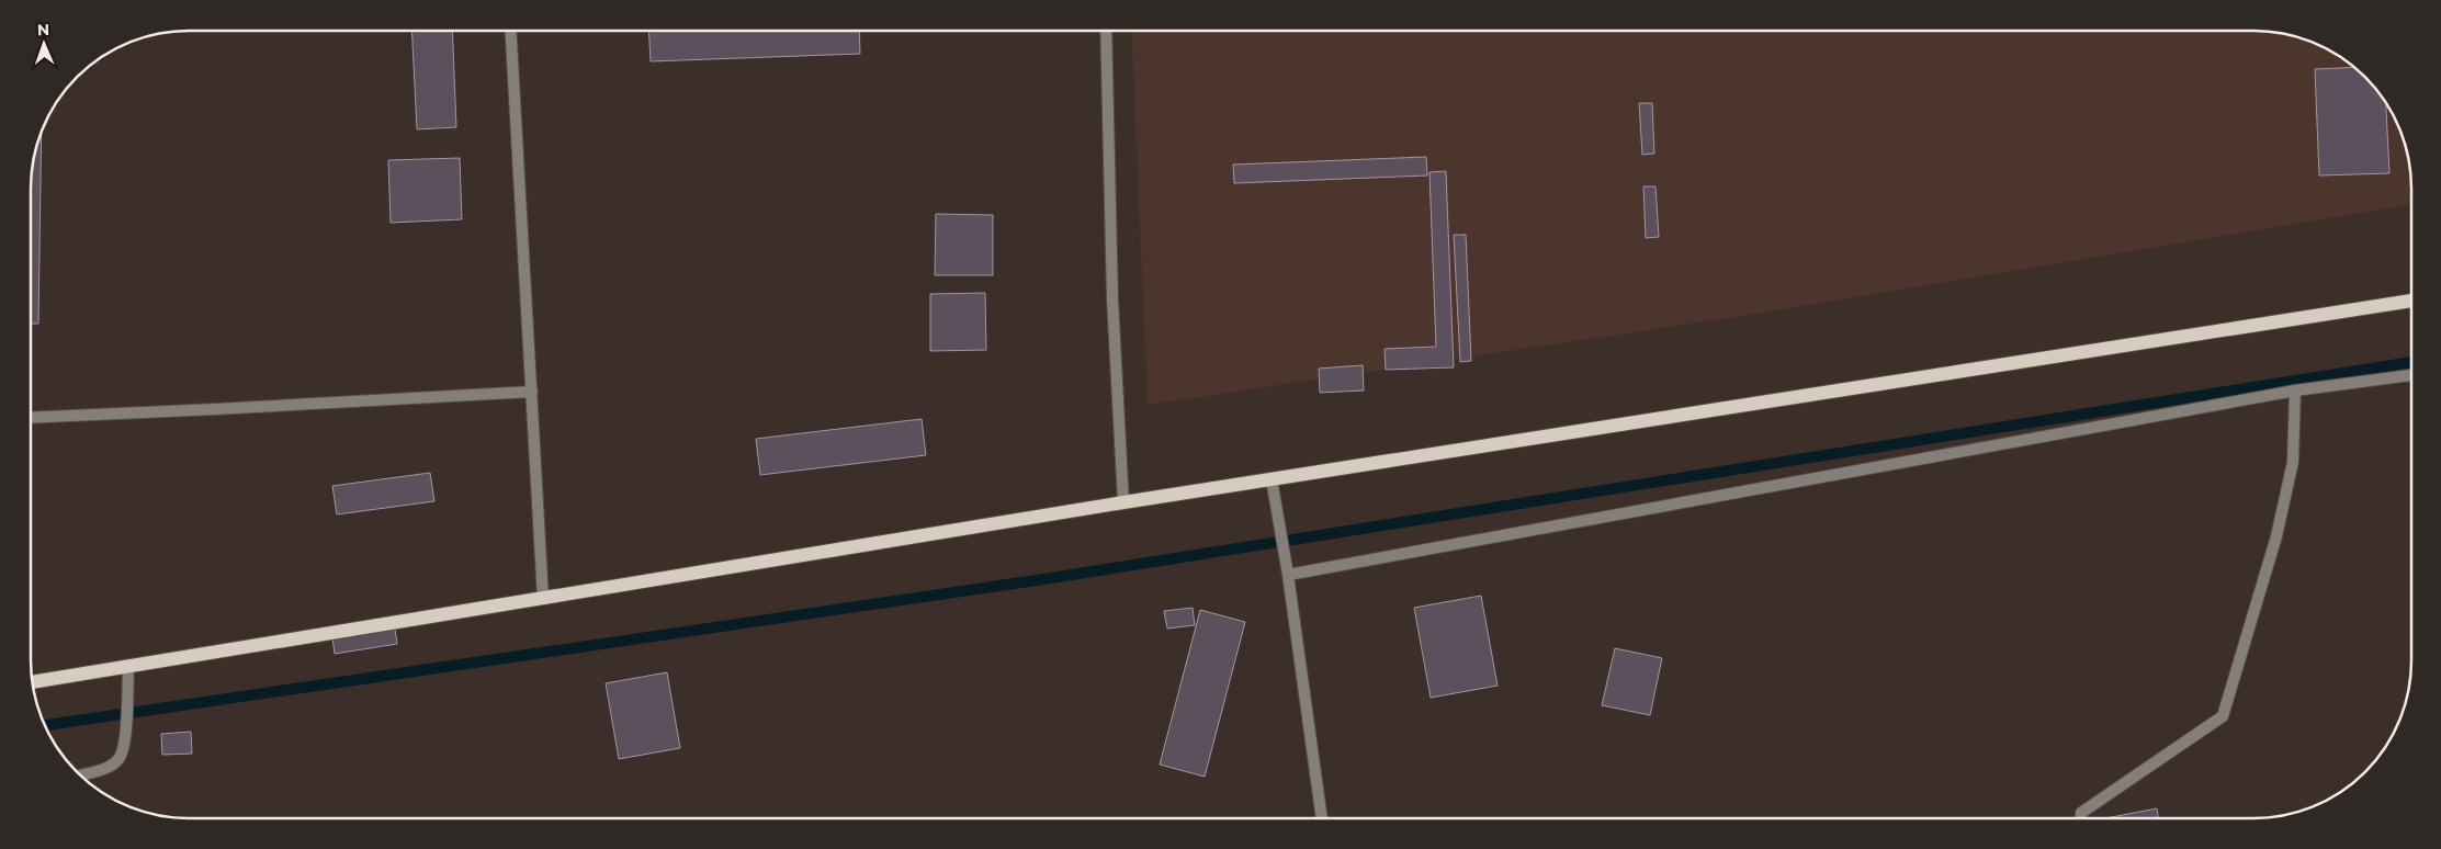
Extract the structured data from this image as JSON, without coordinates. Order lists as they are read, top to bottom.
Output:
{
  "north": "top"
}
